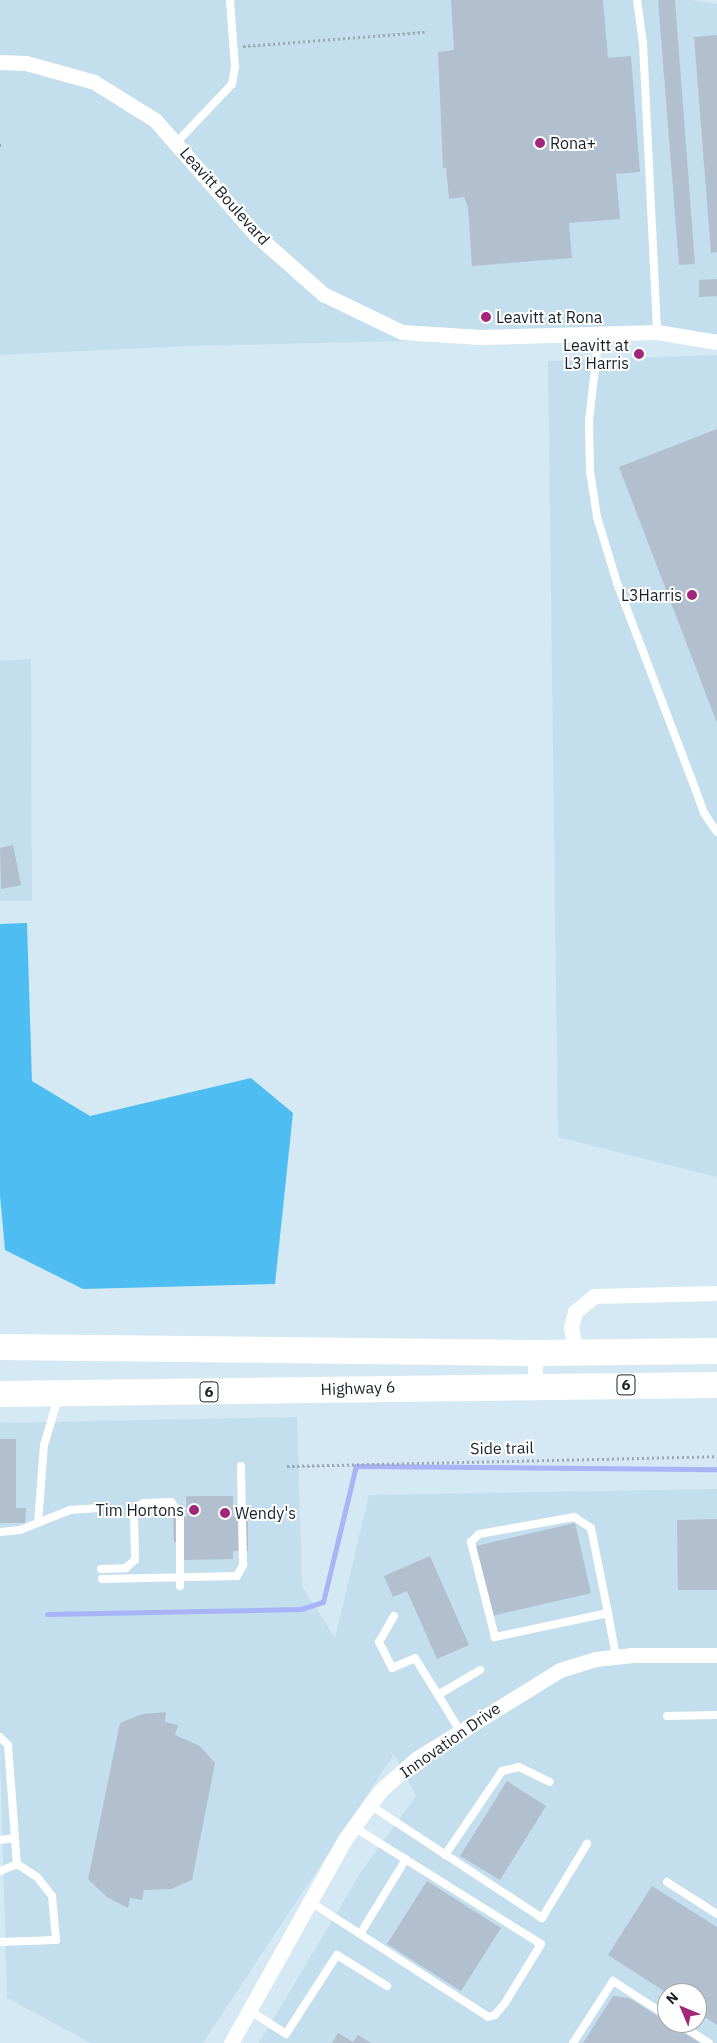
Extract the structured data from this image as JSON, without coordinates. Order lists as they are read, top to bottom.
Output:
{
  "streets": {
    "highway": ["6", "Highway 6"],
    "street": ["Leavitt Boulevard", "Innovation Drive"],
    "path": ["Side trail"]
  },
  "places": [
    "Rona+",
    "Leavitt at Rona",
    "Leavitt at L3 Harris",
    "L3Harris",
    "Tim Hortons",
    "Wendy's"
  ],
  "north": "top left"
}
